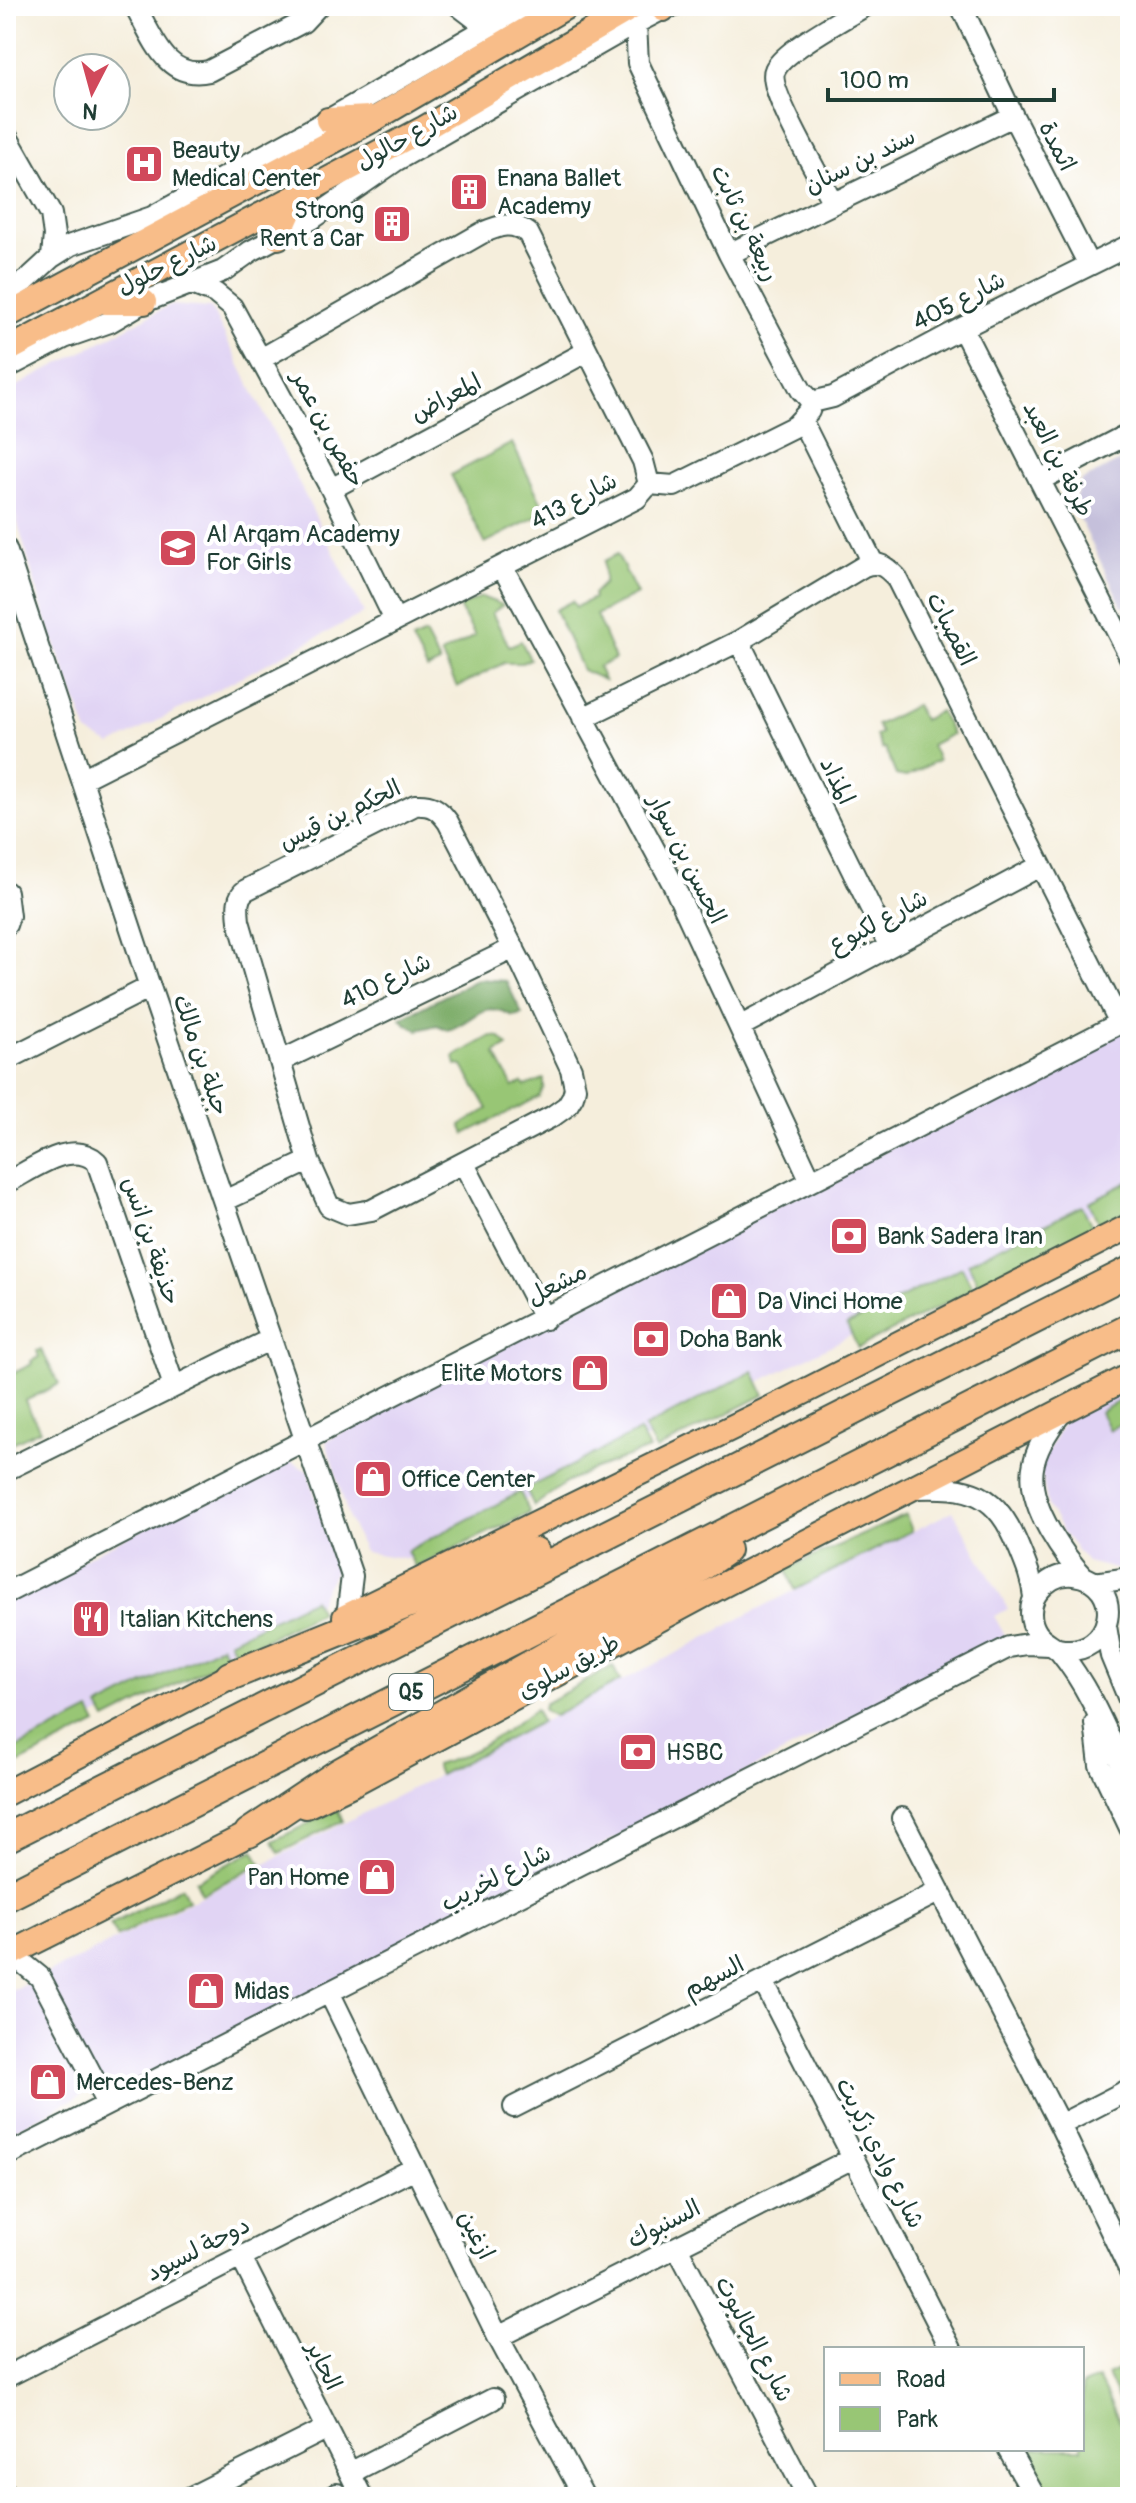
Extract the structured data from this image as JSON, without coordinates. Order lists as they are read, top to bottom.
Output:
{
  "streets": {
    "highway": ["طريق سلوى", "Q5"],
    "main road": ["شارع حالول"],
    "street": [
      "اثمدة",
      "سند بن سنان",
      "ربيعة بن ثابت",
      "شارع حلول",
      "شارع 405",
      "المعراض",
      "حفص بن عمر",
      "طرفة بن العبد",
      "شارع 413",
      "القصبات",
      "المذاد",
      "الحكم بن قيس",
      "الحسن بن سوار",
      "شارع لكبوع",
      "شارع 410",
      "جبلة بن مالك",
      "حذيفة بن انس",
      "مشعل",
      "شارع لخريب",
      "السهم",
      "شارع وادي زكريت",
      "السنبوك",
      "ازغين",
      "دوحة لسيود",
      "شارع الجالبوت",
      "الحاير"
    ]
  },
  "crossings": [
    ["شارع حالول", "ربيعة بن ثابت"],
    ["شارع حالول", "شارع حلول"],
    ["اثمدة", "سند بن سنان"],
    ["اثمدة", "شارع 405"],
    ["سند بن سنان", "ربيعة بن ثابت"],
    ["ربيعة بن ثابت", "شارع حلول"],
    ["ربيعة بن ثابت", "شارع 405"],
    ["شارع حلول", "حفص بن عمر"],
    ["شارع 405", "طرفة بن العبد"],
    ["المعراض", "حفص بن عمر"],
    ["المعراض", "شارع 413"],
    ["حفص بن عمر", "شارع 413"],
    ["شارع 413", "الحسن بن سوار"],
    ["شارع 413", "جبلة بن مالك"],
    ["القصبات", "شارع لكبوع"],
    ["القصبات", "مشعل"],
    ["المذاد", "شارع لكبوع"],
    ["الحكم بن قيس", "شارع 410"],
    ["الحسن بن سوار", "شارع لكبوع"],
    ["الحسن بن سوار", "مشعل"],
    ["جبلة بن مالك", "مشعل"],
    ["شارع لخريب", "ازغين"],
    ["السهم", "شارع وادي زكريت"],
    ["شارع وادي زكريت", "السنبوك"],
    ["السنبوك", "ازغين"],
    ["السنبوك", "شارع الجالبوت"],
    ["ازغين", "دوحة لسيود"],
    ["دوحة لسيود", "الحاير"]
  ],
  "places": {
    "hospital": ["Beauty Medical Center"],
    "building": ["Enana Ballet Academy", "Strong Rent a Car"],
    "school or university": ["Al Arqam Academy For Girls"],
    "bank": ["Bank Sadera Iran", "Doha Bank", "HSBC"],
    "shop": [
      "Da Vinci Home",
      "Elite Motors",
      "Office Center",
      "Pan Home",
      "Midas",
      "Mercedes-Benz"
    ],
    "restaurant": ["Italian Kitchens"]
  },
  "legend": ["Road", "Park"],
  "scale_bar": "100 m",
  "north": "bottom"
}
